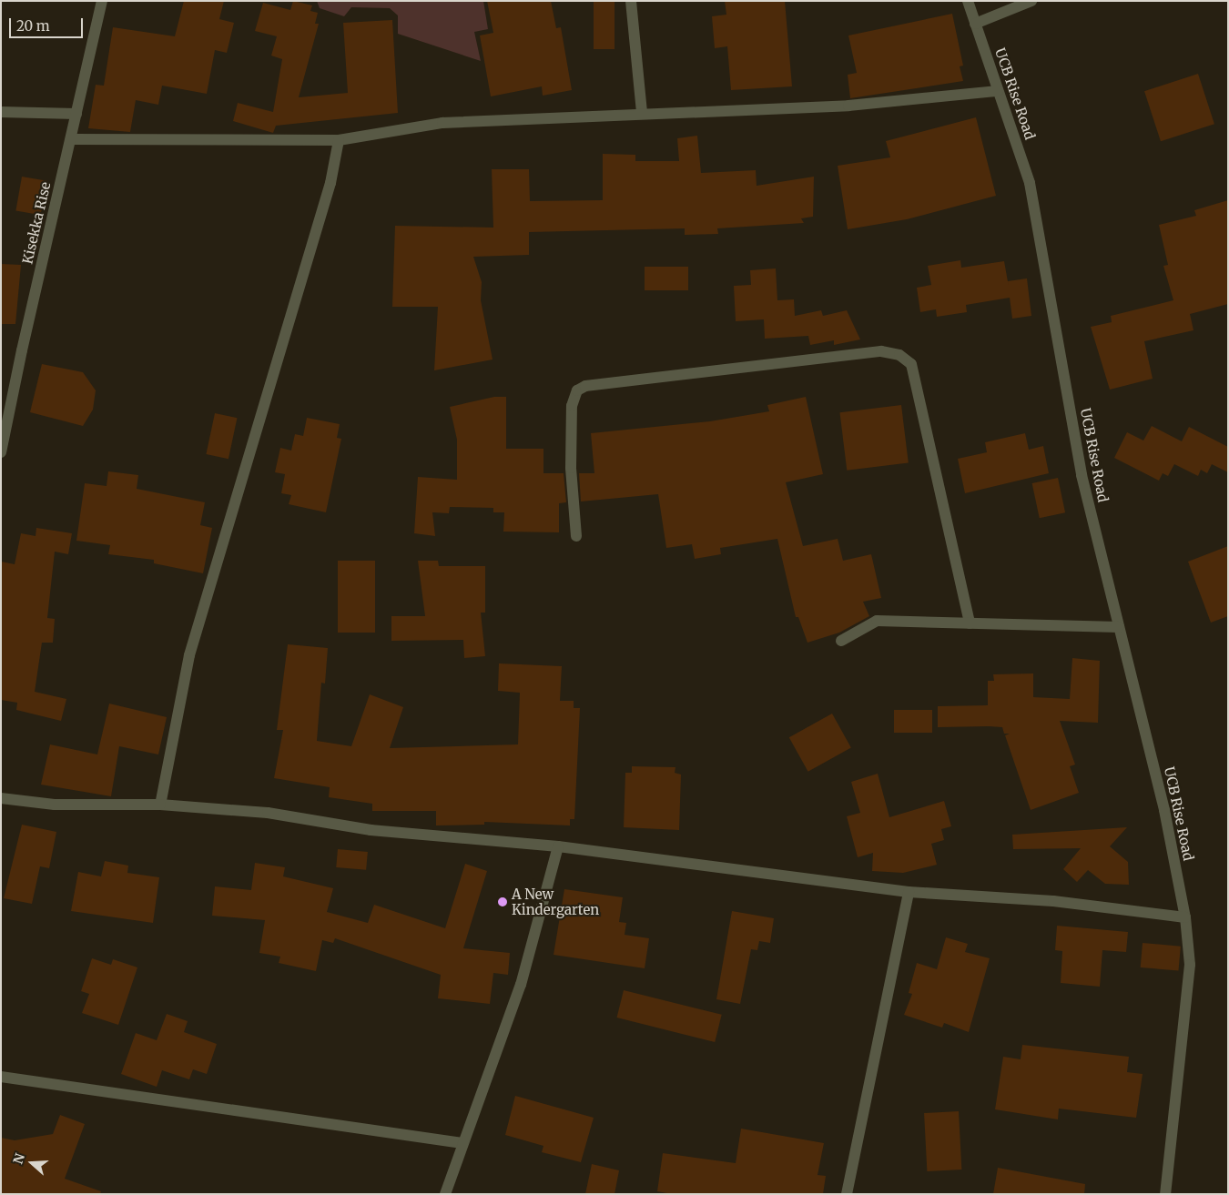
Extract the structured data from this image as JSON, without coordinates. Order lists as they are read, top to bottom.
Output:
{
  "streets": {
    "street": ["UCB Rise Road", "Kisekka Rise"]
  },
  "places": ["A New Kindergarten"],
  "scale_bar": "20 m",
  "north": "left"
}
